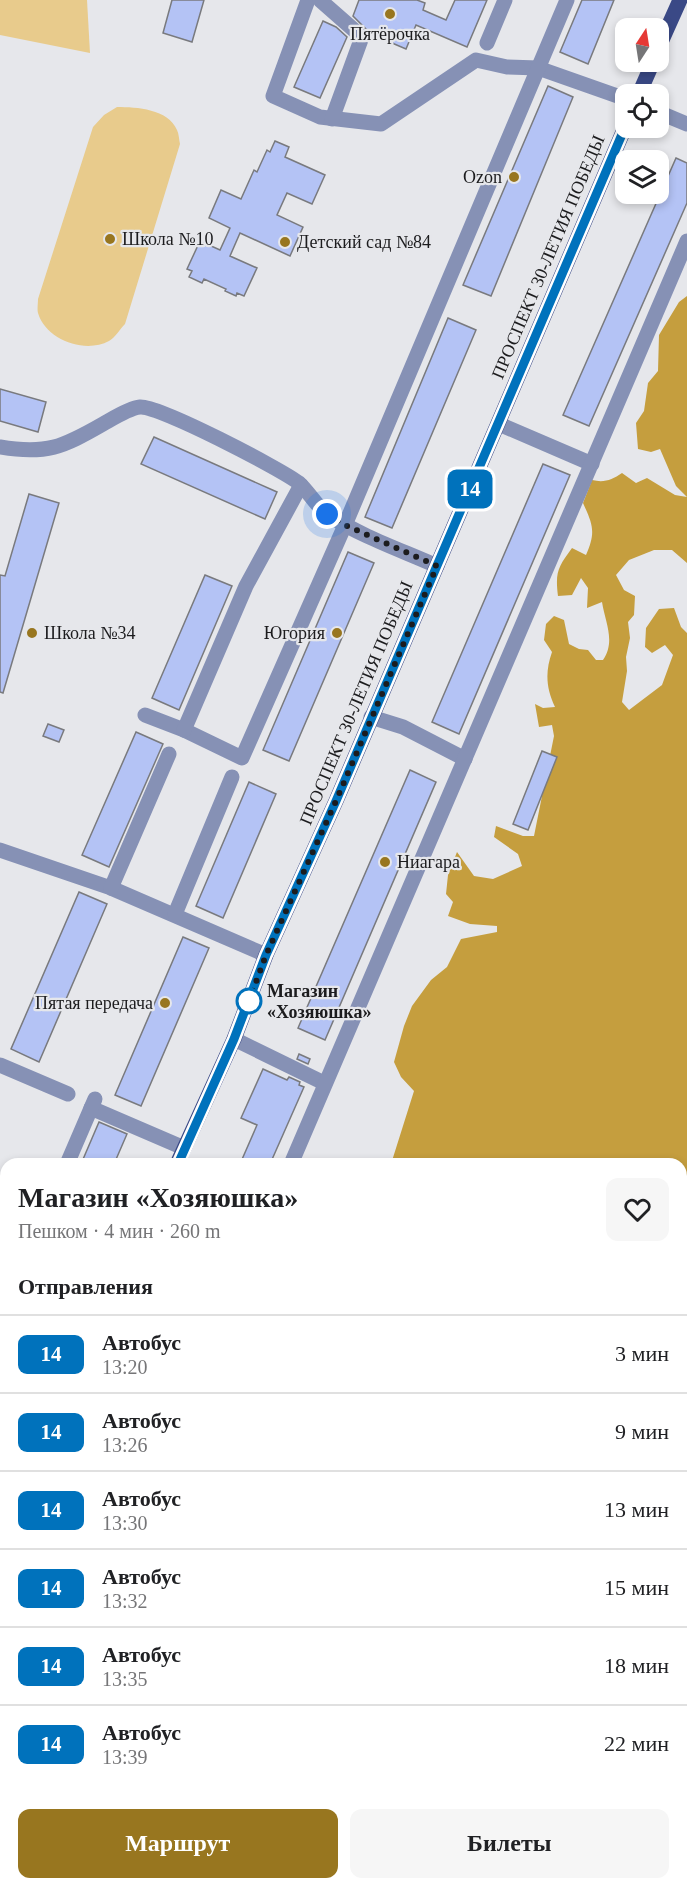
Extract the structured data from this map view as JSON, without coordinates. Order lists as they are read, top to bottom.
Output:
{
  "streets": {
    "main road": ["ПРОСПЕКТ 30-ЛЕТИЯ ПОБЕДЫ"]
  },
  "places": [
    "Пятёрочка",
    "Ozon",
    "Школа №10",
    "Детский сад №84",
    "Школа №34",
    "Югория",
    "Ниагара",
    "Магазин «Хозяюшка»",
    "Пятая передача"
  ],
  "lines": ["bus line 14"],
  "north": "top",
  "page": {
    "on_map": "14",
    "heading": [
      ["Магазин «Хозяюшка»", "Пешком · 4 мин · 260 m"],
      "Отправления"
    ],
    "list": [
      {
        "mark": "14",
        "name": "Автобус",
        "note": "13:20",
        "value": "3 мин"
      },
      {
        "mark": "14",
        "name": "Автобус",
        "note": "13:26",
        "value": "9 мин"
      },
      {
        "mark": "14",
        "name": "Автобус",
        "note": "13:30",
        "value": "13 мин"
      },
      {
        "mark": "14",
        "name": "Автобус",
        "note": "13:32",
        "value": "15 мин"
      },
      {
        "mark": "14",
        "name": "Автобус",
        "note": "13:35",
        "value": "18 мин"
      },
      {
        "mark": "14",
        "name": "Автобус",
        "note": "13:39",
        "value": "22 мин"
      }
    ],
    "buttons": ["Маршрут", "Билеты"]
  }
}
